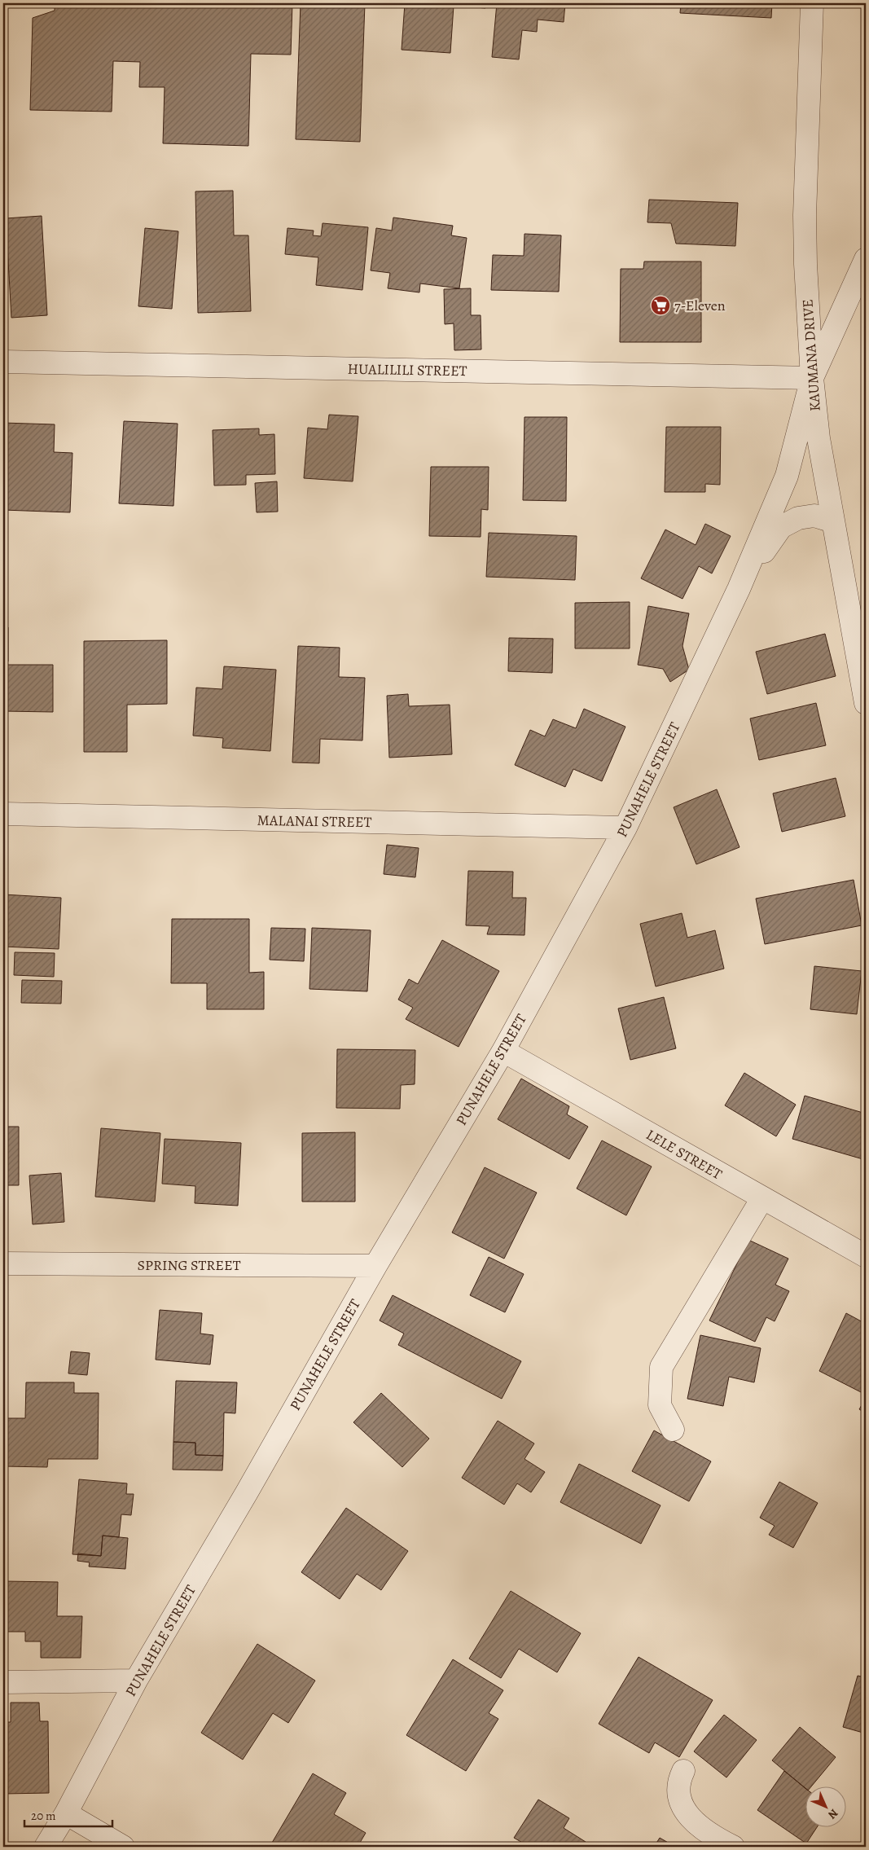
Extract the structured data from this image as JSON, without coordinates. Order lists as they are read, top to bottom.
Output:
{
  "streets": {
    "street": [
      "KAUMANA DRIVE",
      "HUALILILI STREET",
      "PUNAHELE STREET",
      "MALANAI STREET",
      "LELE STREET",
      "SPRING STREET"
    ]
  },
  "crossings": [
    ["KAUMANA DRIVE", "HUALILILI STREET"],
    ["KAUMANA DRIVE", "PUNAHELE STREET"],
    ["HUALILILI STREET", "PUNAHELE STREET"],
    ["PUNAHELE STREET", "MALANAI STREET"],
    ["PUNAHELE STREET", "LELE STREET"],
    ["PUNAHELE STREET", "SPRING STREET"]
  ],
  "places": {
    "supermarket": ["7-Eleven"]
  },
  "scale_bar": "20 m",
  "north": "bottom right"
}
